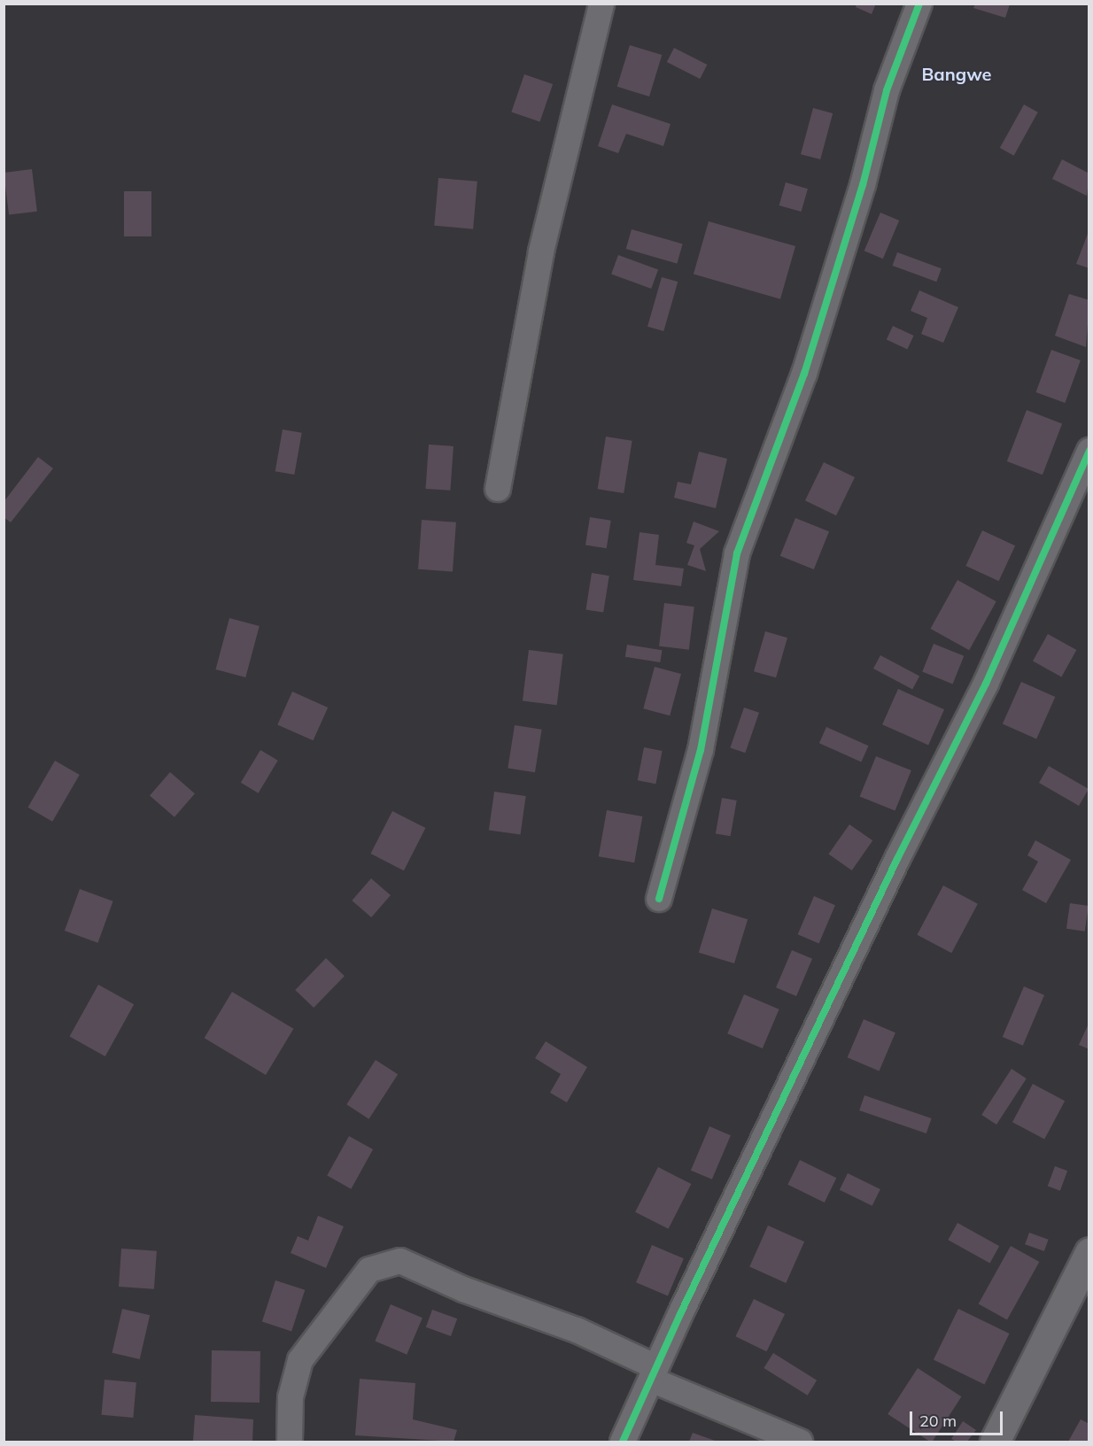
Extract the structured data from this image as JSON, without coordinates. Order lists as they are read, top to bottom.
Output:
{
  "districts": ["Bangwe"],
  "scale_bar": "20 m"
}
